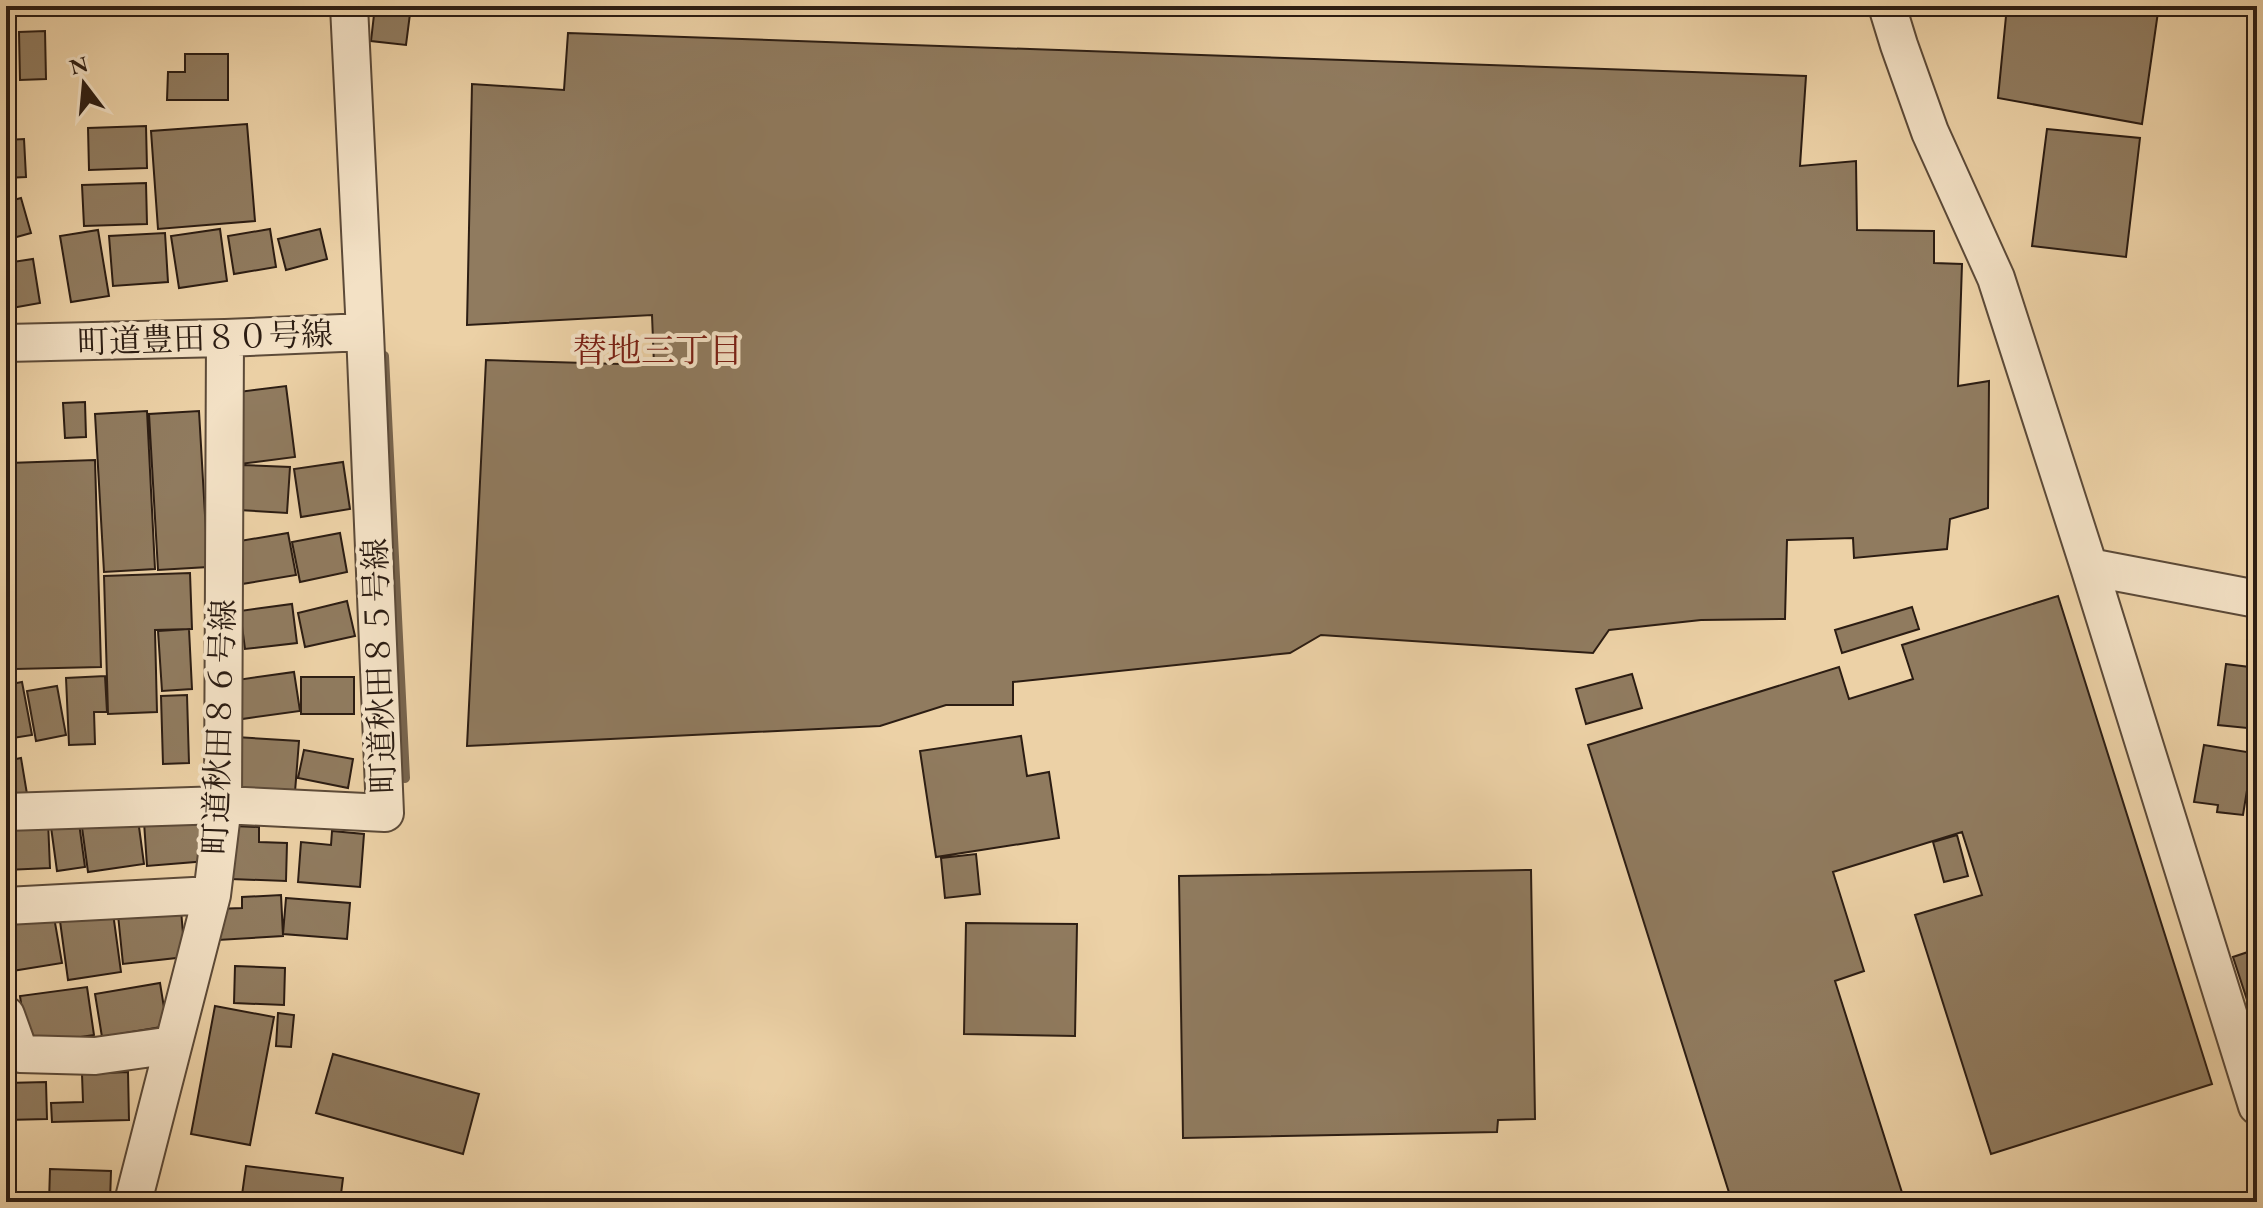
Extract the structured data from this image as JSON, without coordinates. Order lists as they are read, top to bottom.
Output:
{
  "streets": {
    "street": ["町道豊田８０号線", "町道秋田８５号線", "町道秋田８６号線"]
  },
  "crossings": [
    ["町道豊田８０号線", "町道秋田８５号線"],
    ["町道豊田８０号線", "町道秋田８６号線"],
    ["町道秋田８５号線", "町道秋田８６号線"]
  ],
  "districts": ["替地三丁目"],
  "north": "top"
}
